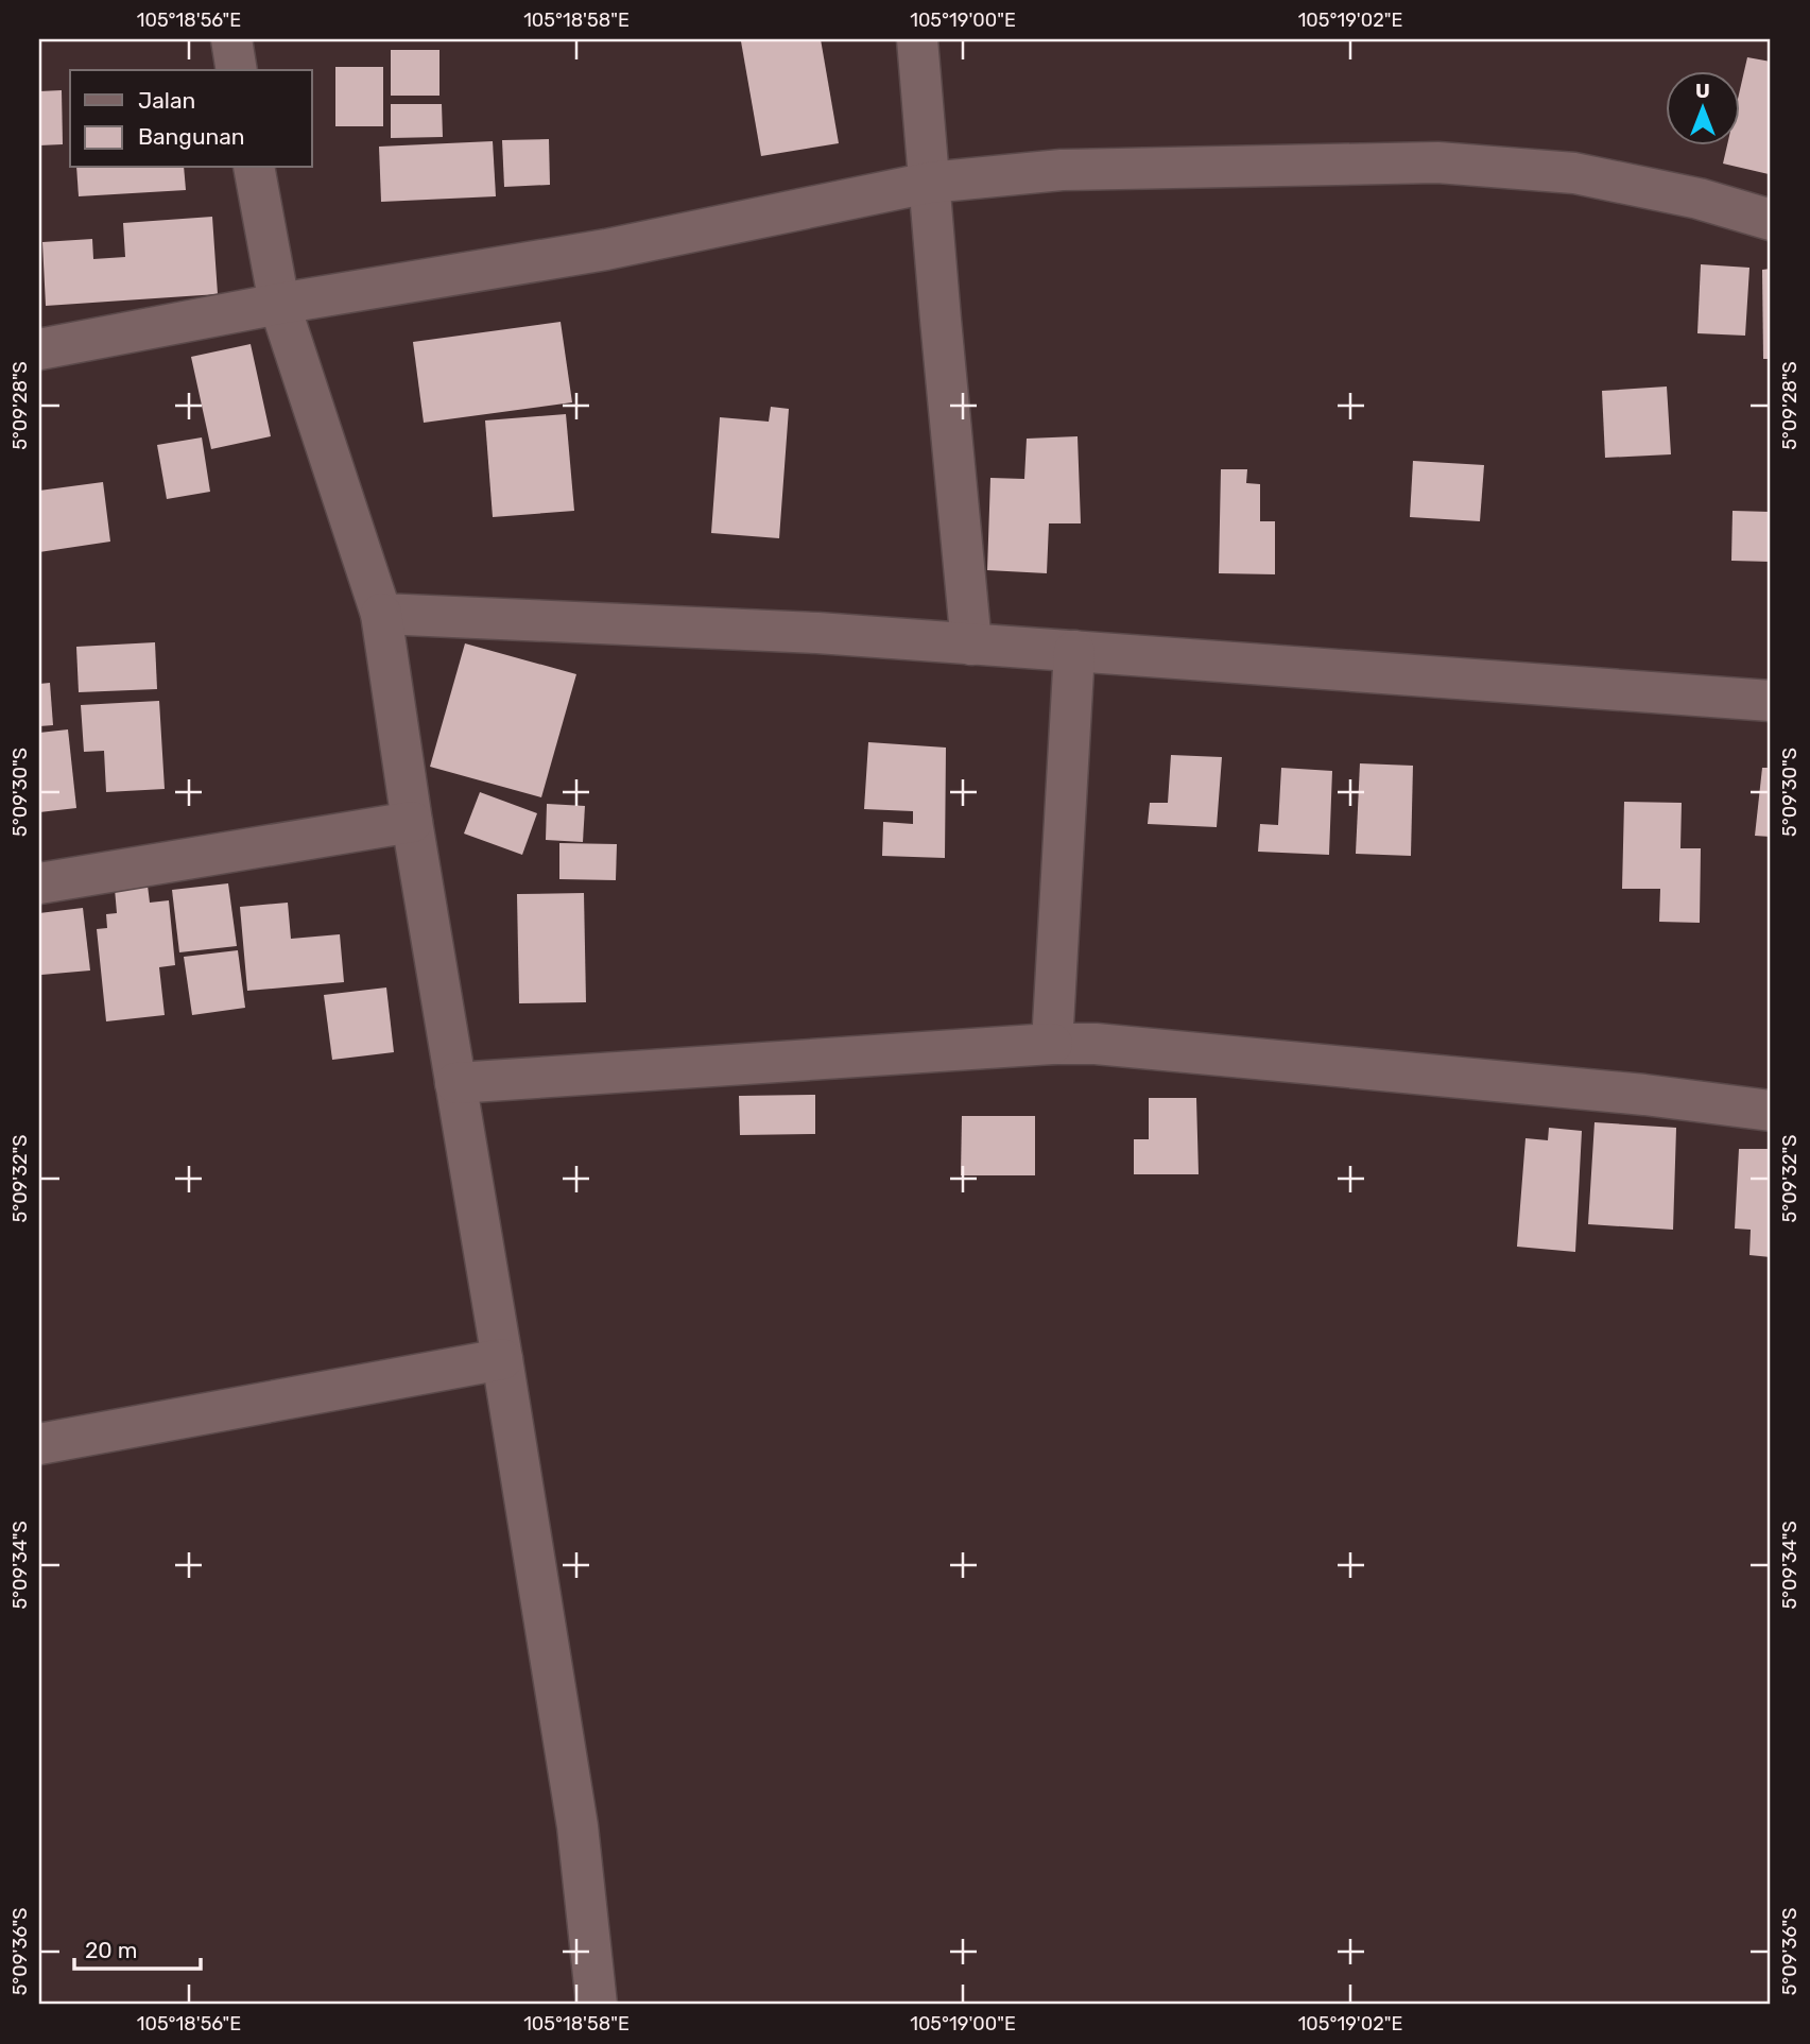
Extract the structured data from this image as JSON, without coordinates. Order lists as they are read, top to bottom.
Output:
{
  "legend": ["Jalan", "Bangunan"],
  "scale_bar": "20 m",
  "north": "top",
  "coordinates": [
    "105°18'56\"E",
    "105°18'58\"E",
    "105°19'00\"E",
    "105°19'02\"E",
    "5°09'28\"S",
    "5°09'30\"S",
    "5°09'32\"S",
    "5°09'34\"S",
    "5°09'36\"S"
  ]
}
